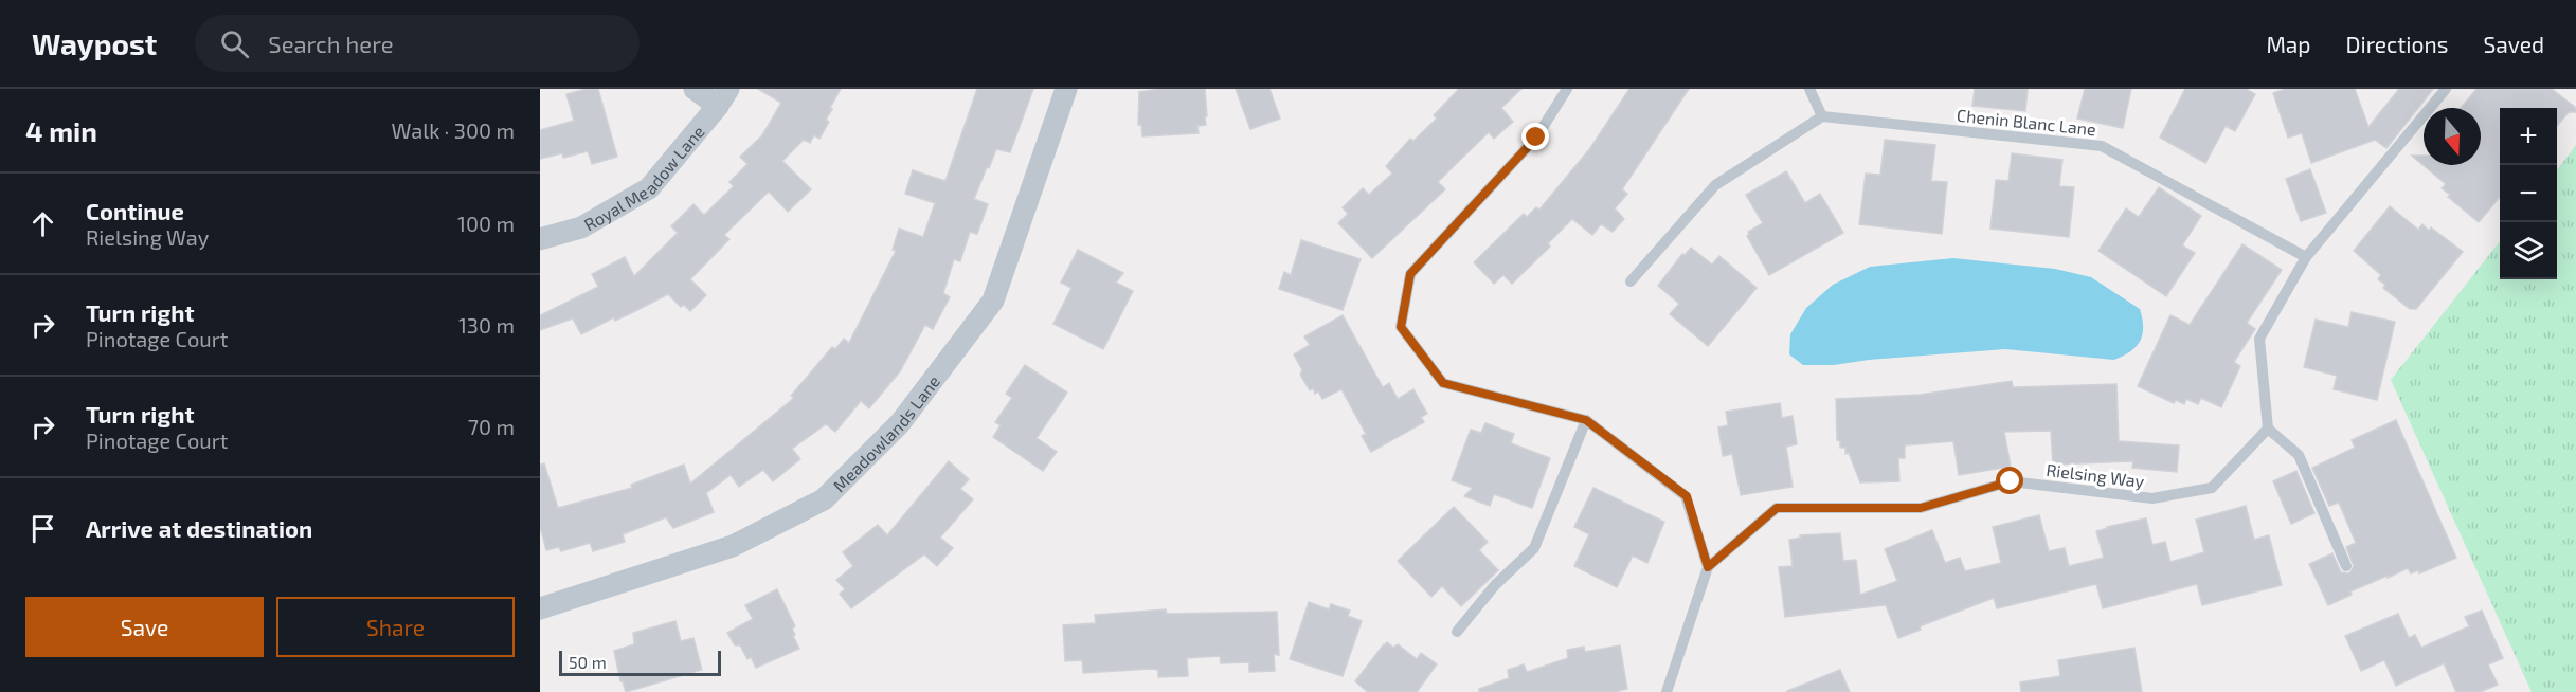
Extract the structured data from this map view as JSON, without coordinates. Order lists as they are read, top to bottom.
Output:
{
  "streets": {
    "street": ["Royal Meadow Lane", "Meadowlands Lane"],
    "lane": ["Chenin Blanc Lane", "Rielsing Way"]
  },
  "scale_bar": "50 m",
  "north": "bottom",
  "page": {
    "header": "Waypost",
    "search": "Search here",
    "nav": ["Map", "Directions", "Saved"],
    "heading": ["4 min", "Walk · 300 m"],
    "map_buttons": ["+", "−"],
    "list": [
      ["Continue", "Rielsing Way", "100 m"],
      ["Turn right", "Pinotage Court", "130 m"],
      ["Turn right", "Pinotage Court", "70 m"],
      "Arrive at destination"
    ],
    "buttons": ["Save", "Share"],
    "scale": "50 m"
  }
}
